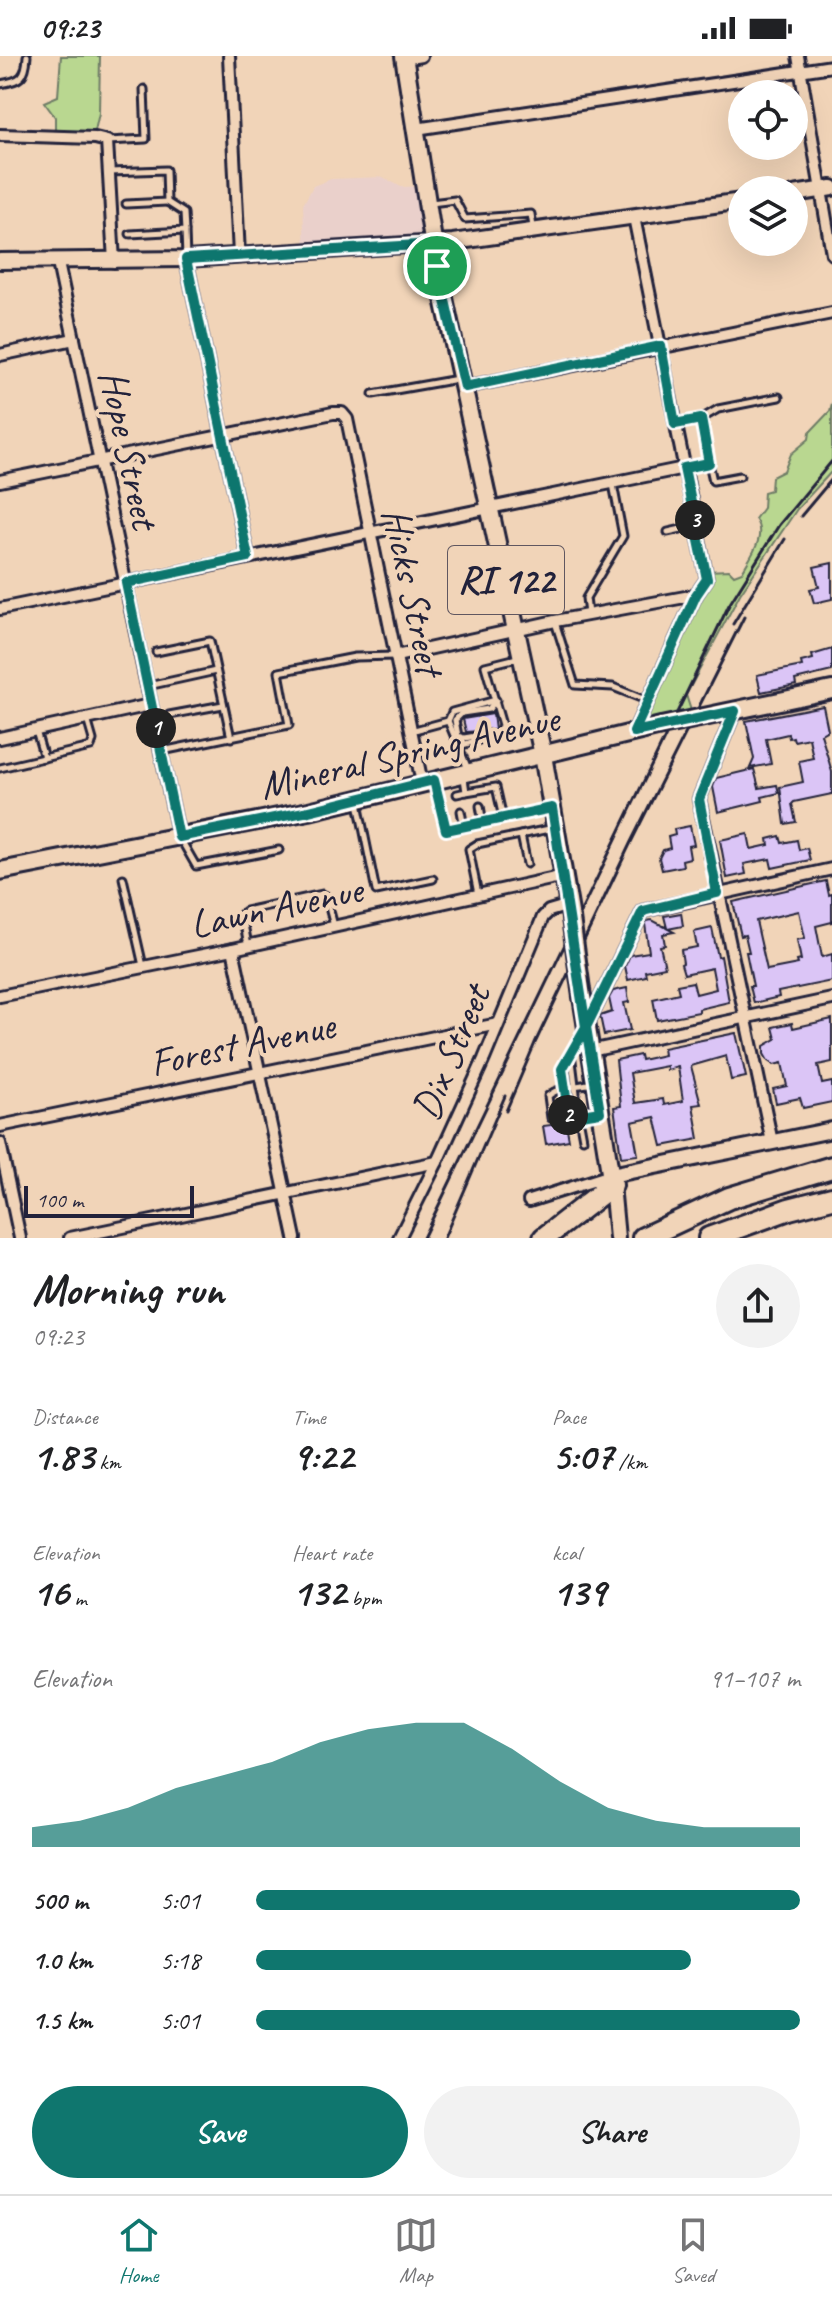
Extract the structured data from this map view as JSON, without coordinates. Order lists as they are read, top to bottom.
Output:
{
  "streets": {
    "main road": ["RI 122", "Mineral Spring Avenue"],
    "street": [
      "Hope Street",
      "Hicks Street",
      "Lawn Avenue",
      "Forest Avenue",
      "Dix Street"
    ]
  },
  "crossings": [
    ["Hope Street", "Mineral Spring Avenue"],
    ["RI 122", "Mineral Spring Avenue"],
    ["RI 122", "Lawn Avenue"],
    ["RI 122", "Dix Street"],
    ["Hicks Street", "Mineral Spring Avenue"],
    ["Forest Avenue", "Dix Street"]
  ],
  "scale_bar": "100 m",
  "page": {
    "status": "09:23",
    "pins": ["3", "1", "2"],
    "scale": "100 m",
    "heading": ["Morning run", "09:23"],
    "stats": [
      ["Distance", "1.83 km"],
      ["Time", "9:22"],
      ["Pace", "5:07 /km"],
      ["Elevation", "16 m"],
      ["Heart rate", "132 bpm"],
      ["kcal", "139"]
    ],
    "chart": ["Elevation", "91–107 m"],
    "list": [
      {
        "name": "500 m",
        "note": "5:01"
      },
      {
        "name": "1.0 km",
        "note": "5:18"
      },
      {
        "name": "1.5 km",
        "note": "5:01"
      }
    ],
    "buttons": ["Save", "Share"],
    "tabs": ["Home", "Map", "Saved"]
  }
}
